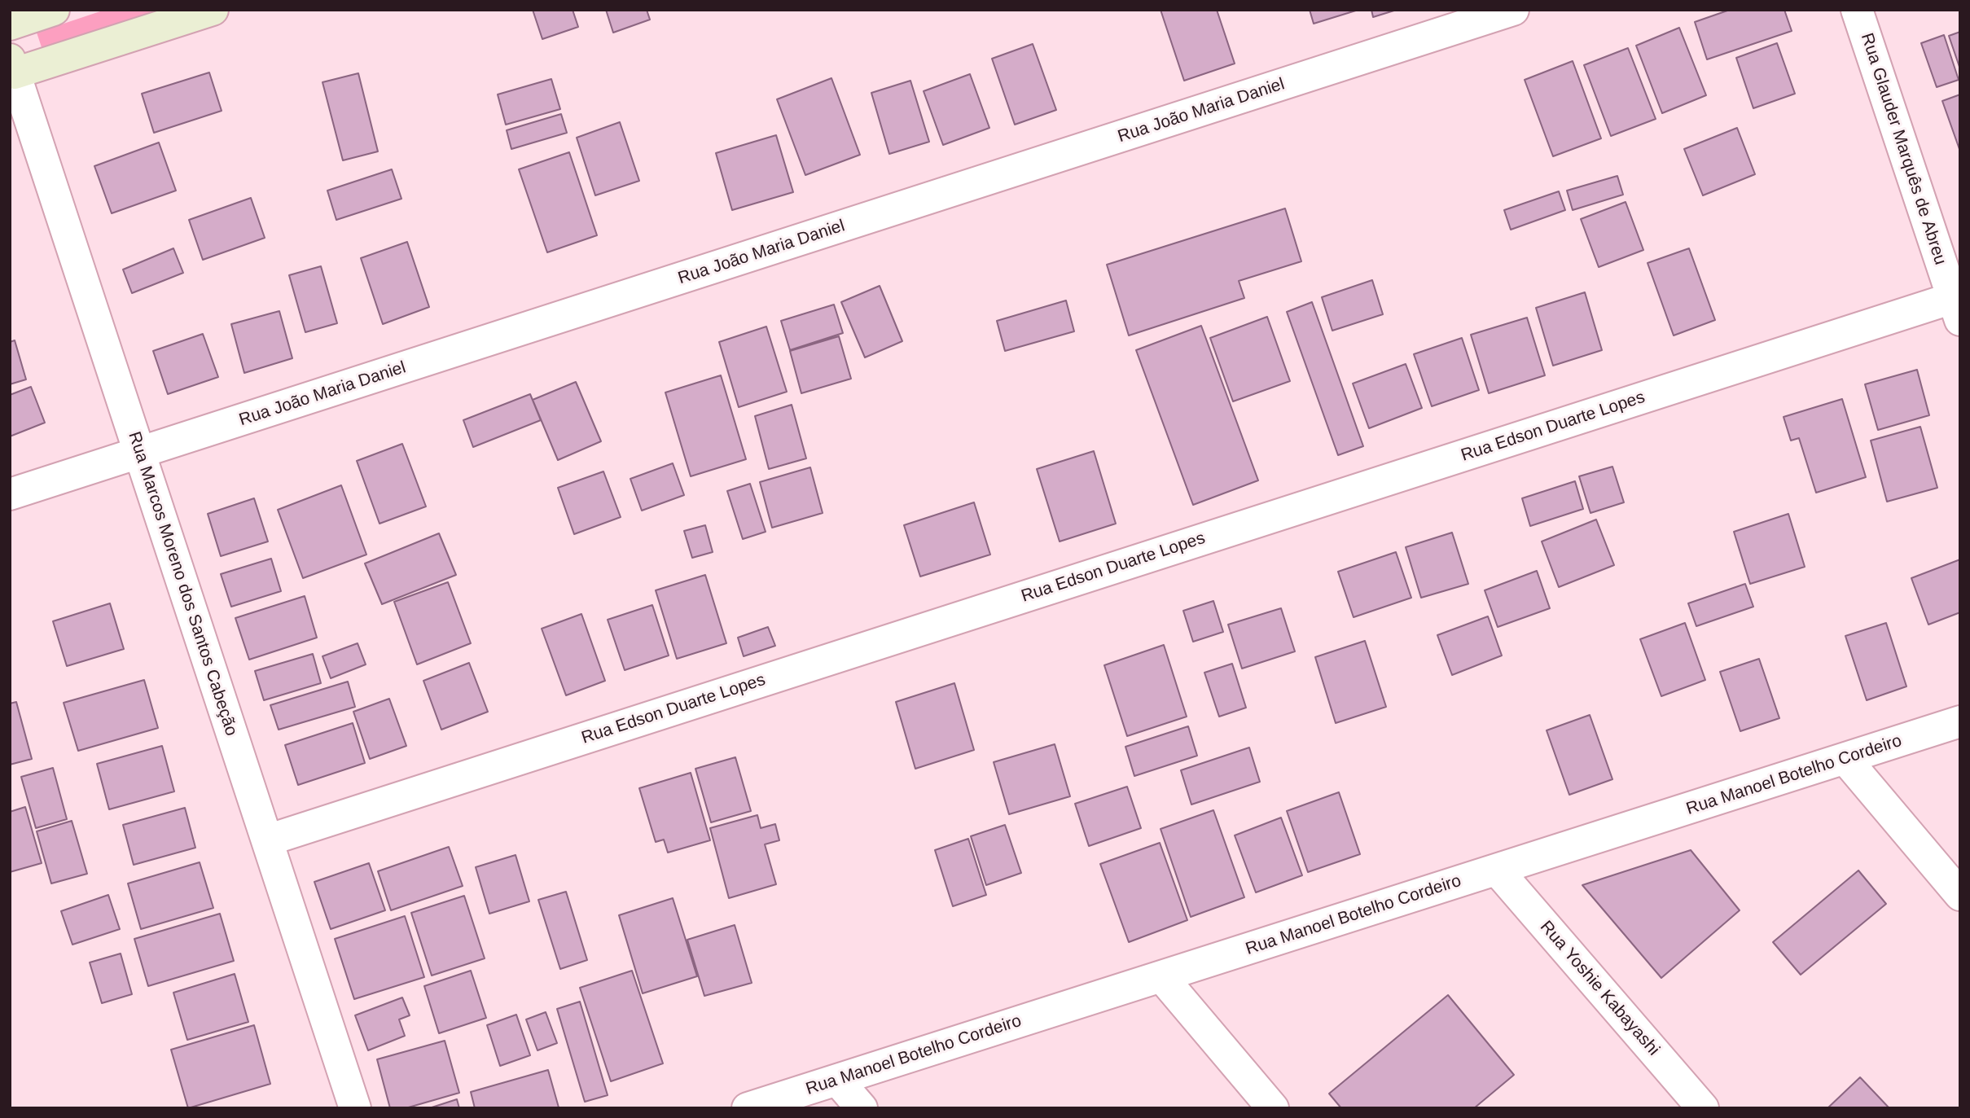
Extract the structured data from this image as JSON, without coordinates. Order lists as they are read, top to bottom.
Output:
{
  "streets": {
    "street": [
      "Rua João Maria Daniel",
      "Rua Glauder Marquês de Abreu",
      "Rua Edson Duarte Lopes",
      "Rua Marcos Moreno dos Santos Cabeção",
      "Rua Manoel Botelho Cordeiro",
      "Rua Yoshie Kabayashi"
    ]
  },
  "crossings": [
    ["Rua João Maria Daniel", "Rua Marcos Moreno dos Santos Cabeção"],
    ["Rua Glauder Marquês de Abreu", "Rua Edson Duarte Lopes"],
    ["Rua Edson Duarte Lopes", "Rua Marcos Moreno dos Santos Cabeção"],
    ["Rua Manoel Botelho Cordeiro", "Rua Yoshie Kabayashi"]
  ]
}
